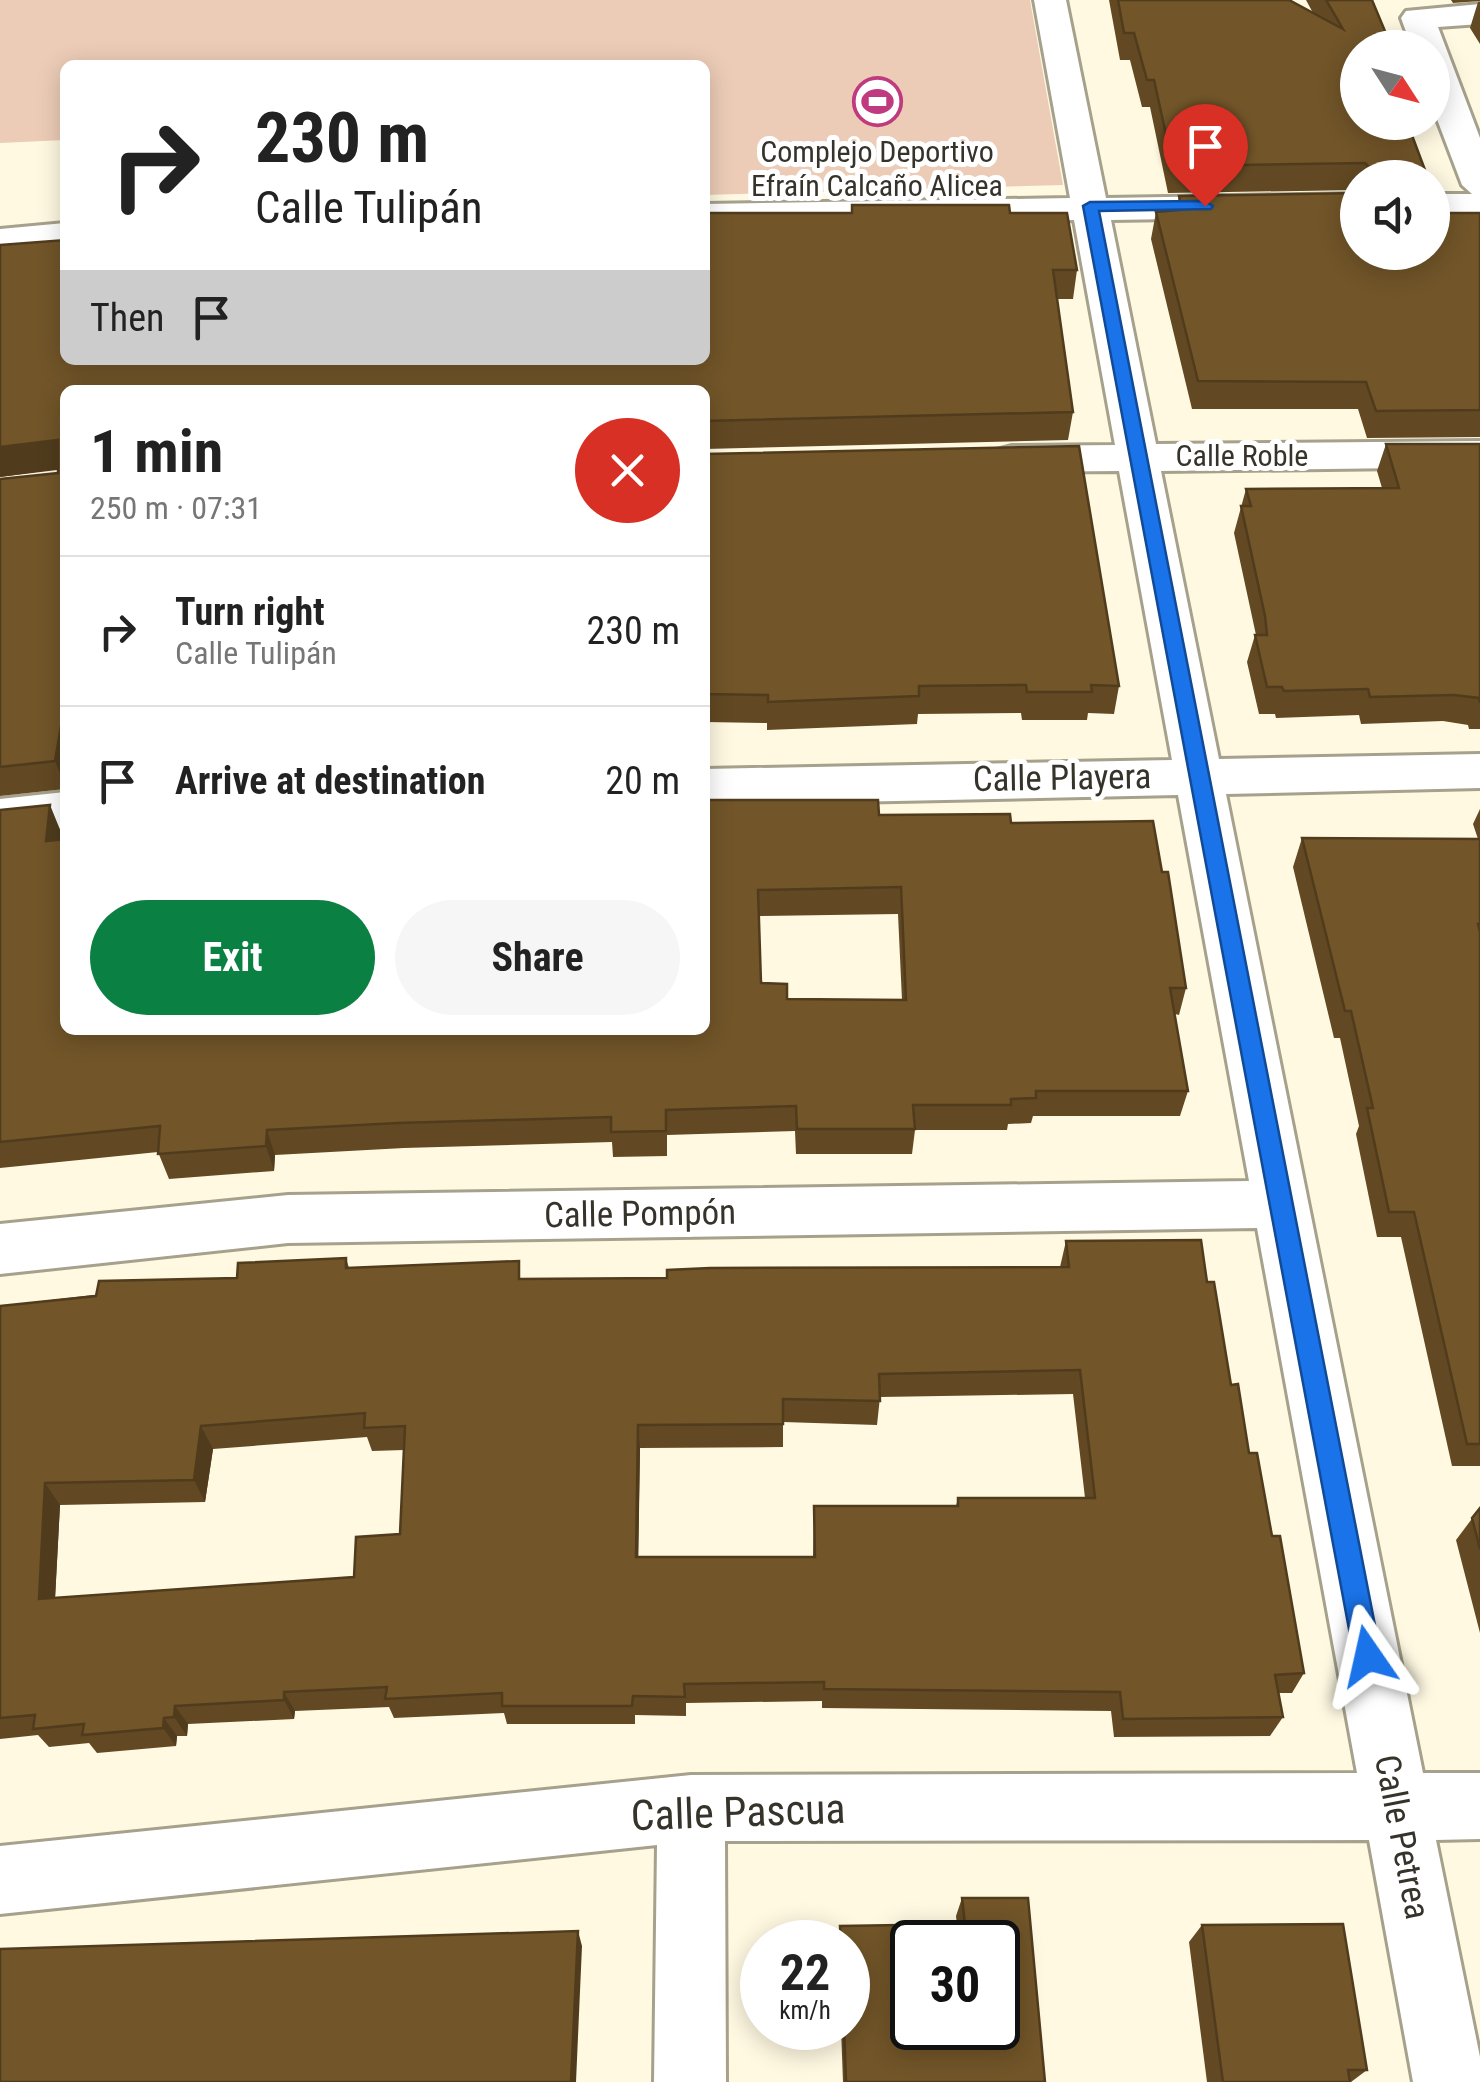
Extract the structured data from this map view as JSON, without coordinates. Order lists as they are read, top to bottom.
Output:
{
  "streets": {
    "street": [
      "Calle Roble",
      "Calle Playera",
      "Calle Pompón",
      "Calle Pascua",
      "Calle Petrea"
    ]
  },
  "crossings": [
    ["Calle Roble", "Calle Petrea"],
    ["Calle Playera", "Calle Petrea"],
    ["Calle Pompón", "Calle Petrea"],
    ["Calle Pascua", "Calle Petrea"]
  ],
  "places": {
    "sports": ["Complejo Deportivo Efraín Calcaño Alicea"]
  },
  "north": "bottom right",
  "page": {
    "turn": ["230 m", "Calle Tulipán"],
    "then": "Then",
    "heading": ["1 min", "250 m · 07:31"],
    "list": [
      {
        "name": "Turn right",
        "note": "Calle Tulipán",
        "value": "230 m"
      },
      {
        "name": "Arrive at destination",
        "value": "20 m"
      }
    ],
    "buttons": ["Exit", "Share"],
    "speed": "22 km/h",
    "limit": "30"
  }
}
